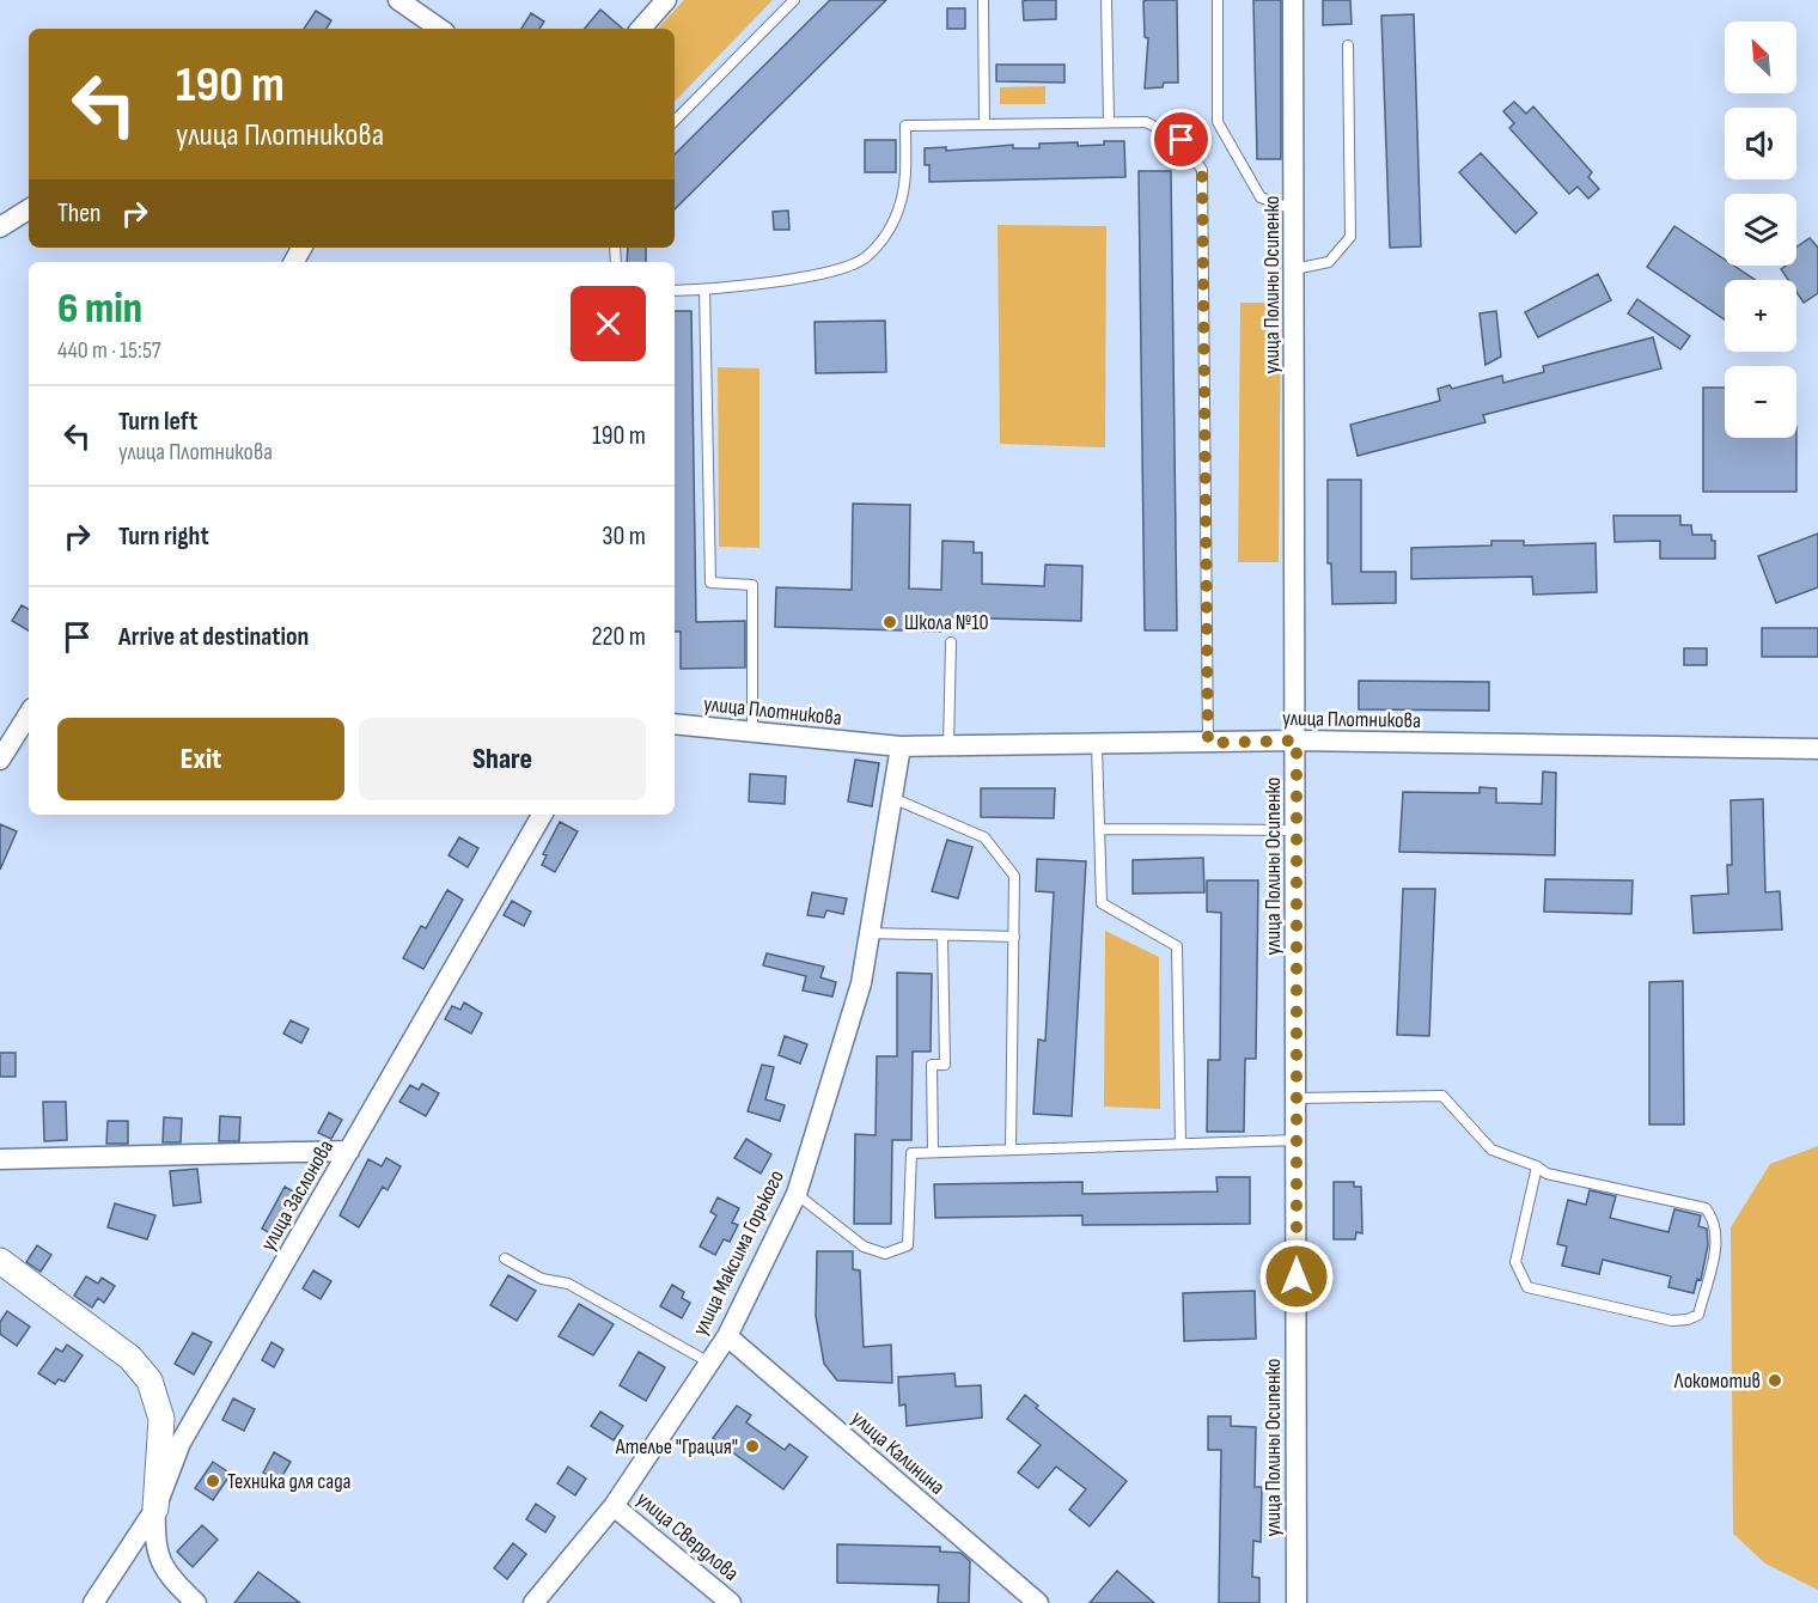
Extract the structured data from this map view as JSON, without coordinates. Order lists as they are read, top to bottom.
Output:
{
  "streets": {
    "street": [
      "улица Полины Осипенко",
      "улица Плотникова",
      "улица Заслонова",
      "улица Максима Горького",
      "улица Калинина",
      "улица Свердлова"
    ]
  },
  "crossings": [
    ["улица Полины Осипенко", "улица Плотникова"],
    ["улица Плотникова", "улица Максима Горького"],
    ["улица Максима Горького", "улица Калинина"],
    ["улица Максима Горького", "улица Свердлова"]
  ],
  "places": [
    "Школа №10",
    "Локомотив",
    "Ателье \"Грация\"",
    "Техника для сада"
  ],
  "north": "top left",
  "page": {
    "map_buttons": ["+", "−"],
    "turn": ["190 m", "улица Плотникова"],
    "then": "Then",
    "heading": ["6 min", "440 m · 15:57"],
    "list": [
      {
        "name": "Turn left",
        "note": "улица Плотникова",
        "value": "190 m"
      },
      {
        "name": "Turn right",
        "value": "30 m"
      },
      {
        "name": "Arrive at destination",
        "value": "220 m"
      }
    ],
    "buttons": ["Exit", "Share"]
  }
}
